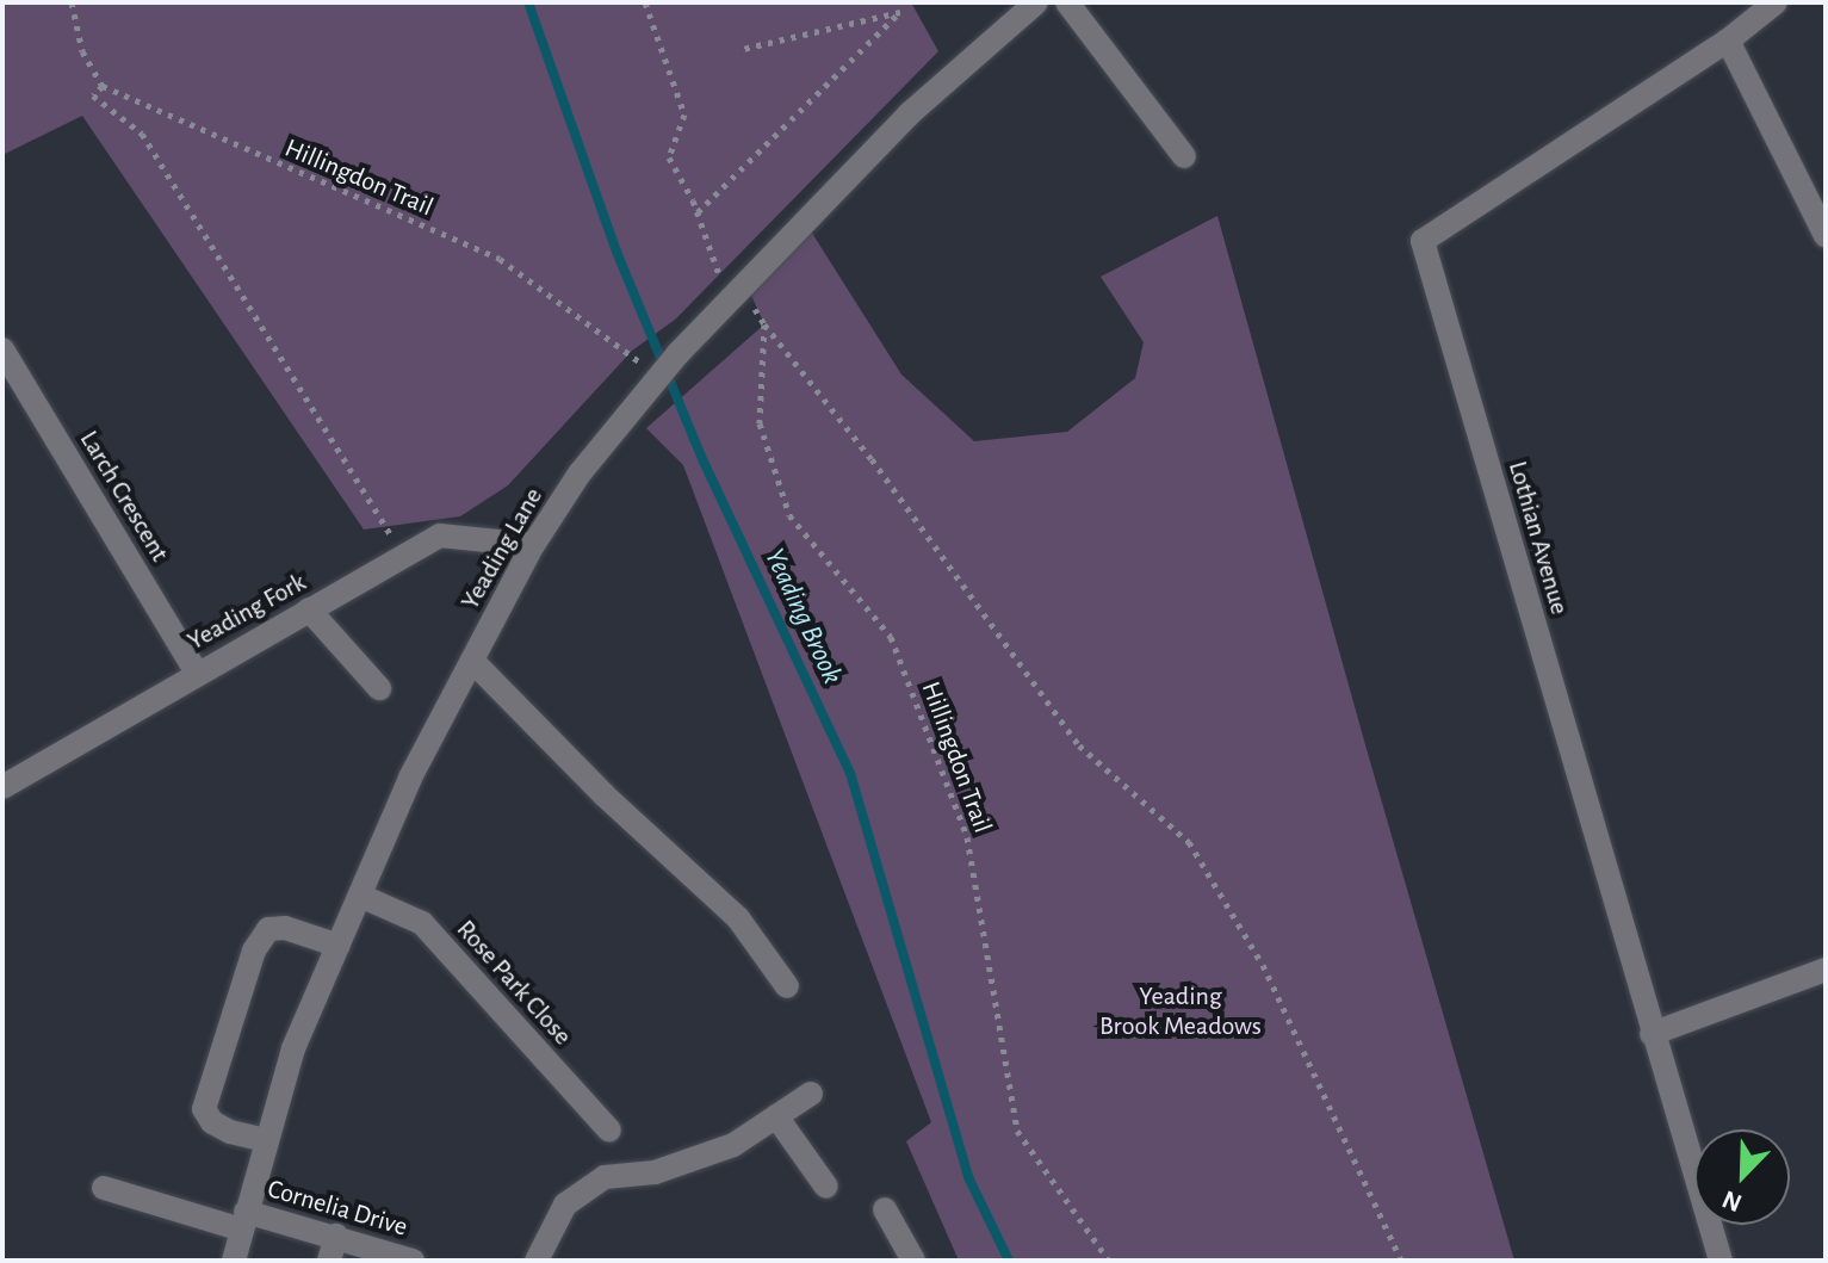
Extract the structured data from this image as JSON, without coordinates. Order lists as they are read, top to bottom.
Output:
{
  "streets": {
    "street": [
      "Larch Crescent",
      "Lothian Avenue",
      "Yeading Lane",
      "Yeading Fork",
      "Rose Park Close",
      "Cornelia Drive"
    ],
    "path": ["Hillingdon Trail"]
  },
  "crossings": [
    ["Hillingdon Trail", "Yeading Lane"],
    ["Larch Crescent", "Yeading Fork"],
    ["Yeading Lane", "Yeading Fork"],
    ["Yeading Lane", "Rose Park Close"],
    ["Yeading Lane", "Cornelia Drive"]
  ],
  "water": ["Yeading Brook"],
  "parks": ["Yeading Brook Meadows"],
  "north": "bottom left"
}
